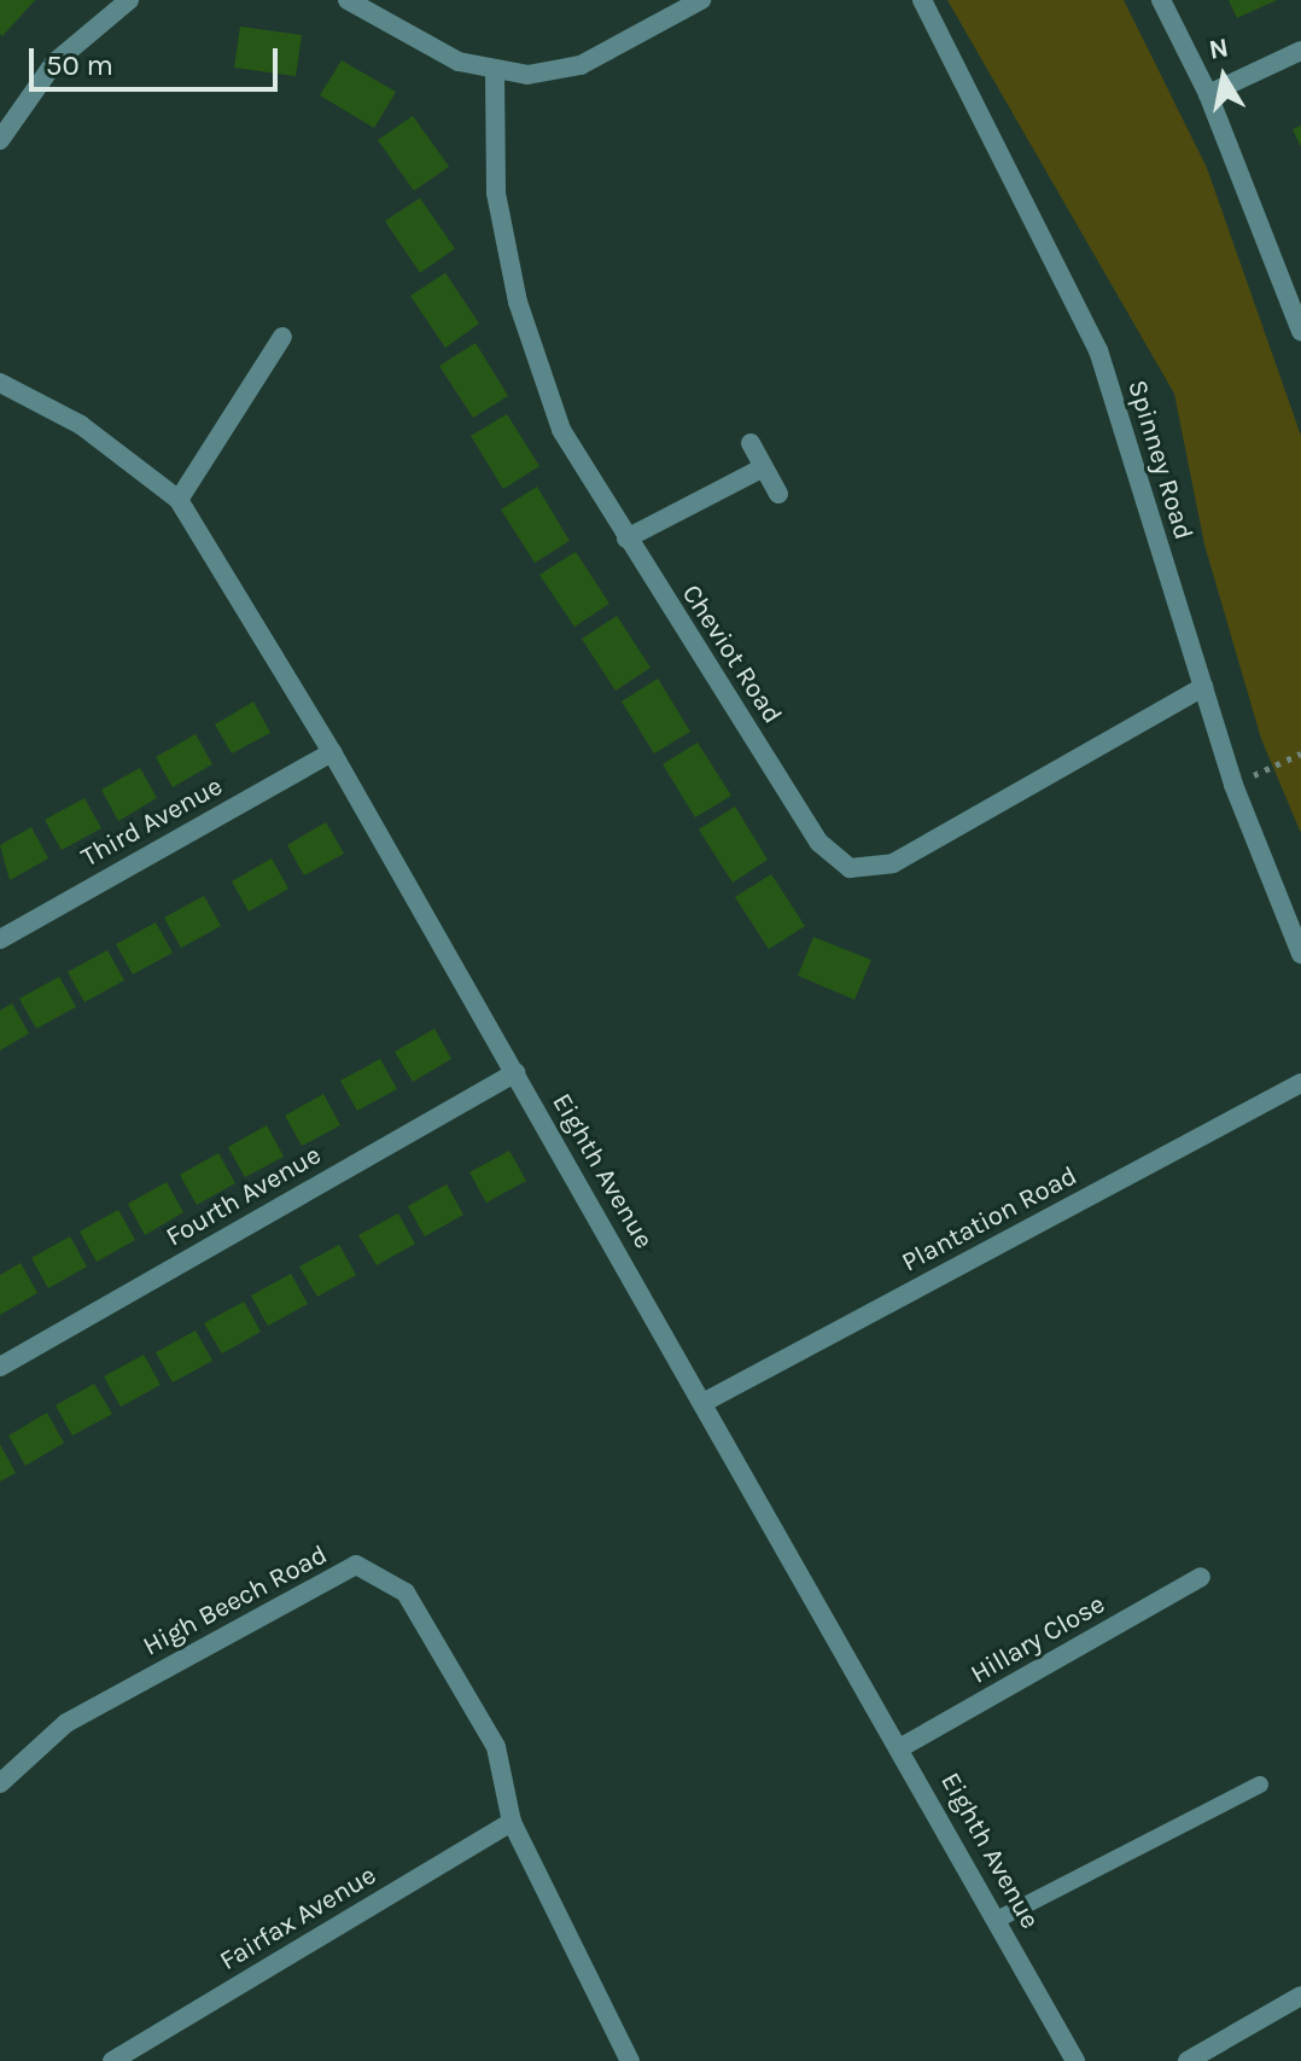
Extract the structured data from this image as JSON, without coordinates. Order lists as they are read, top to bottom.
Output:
{
  "streets": {
    "street": [
      "Spinney Road",
      "Cheviot Road",
      "Third Avenue",
      "Eighth Avenue",
      "Fourth Avenue",
      "Plantation Road",
      "High Beech Road",
      "Hillary Close",
      "Fairfax Avenue"
    ]
  },
  "crossings": [
    ["Spinney Road", "Cheviot Road"],
    ["Third Avenue", "Eighth Avenue"],
    ["Eighth Avenue", "Fourth Avenue"],
    ["Eighth Avenue", "Plantation Road"],
    ["Eighth Avenue", "Hillary Close"],
    ["High Beech Road", "Fairfax Avenue"]
  ],
  "scale_bar": "50 m",
  "north": "top"
}
